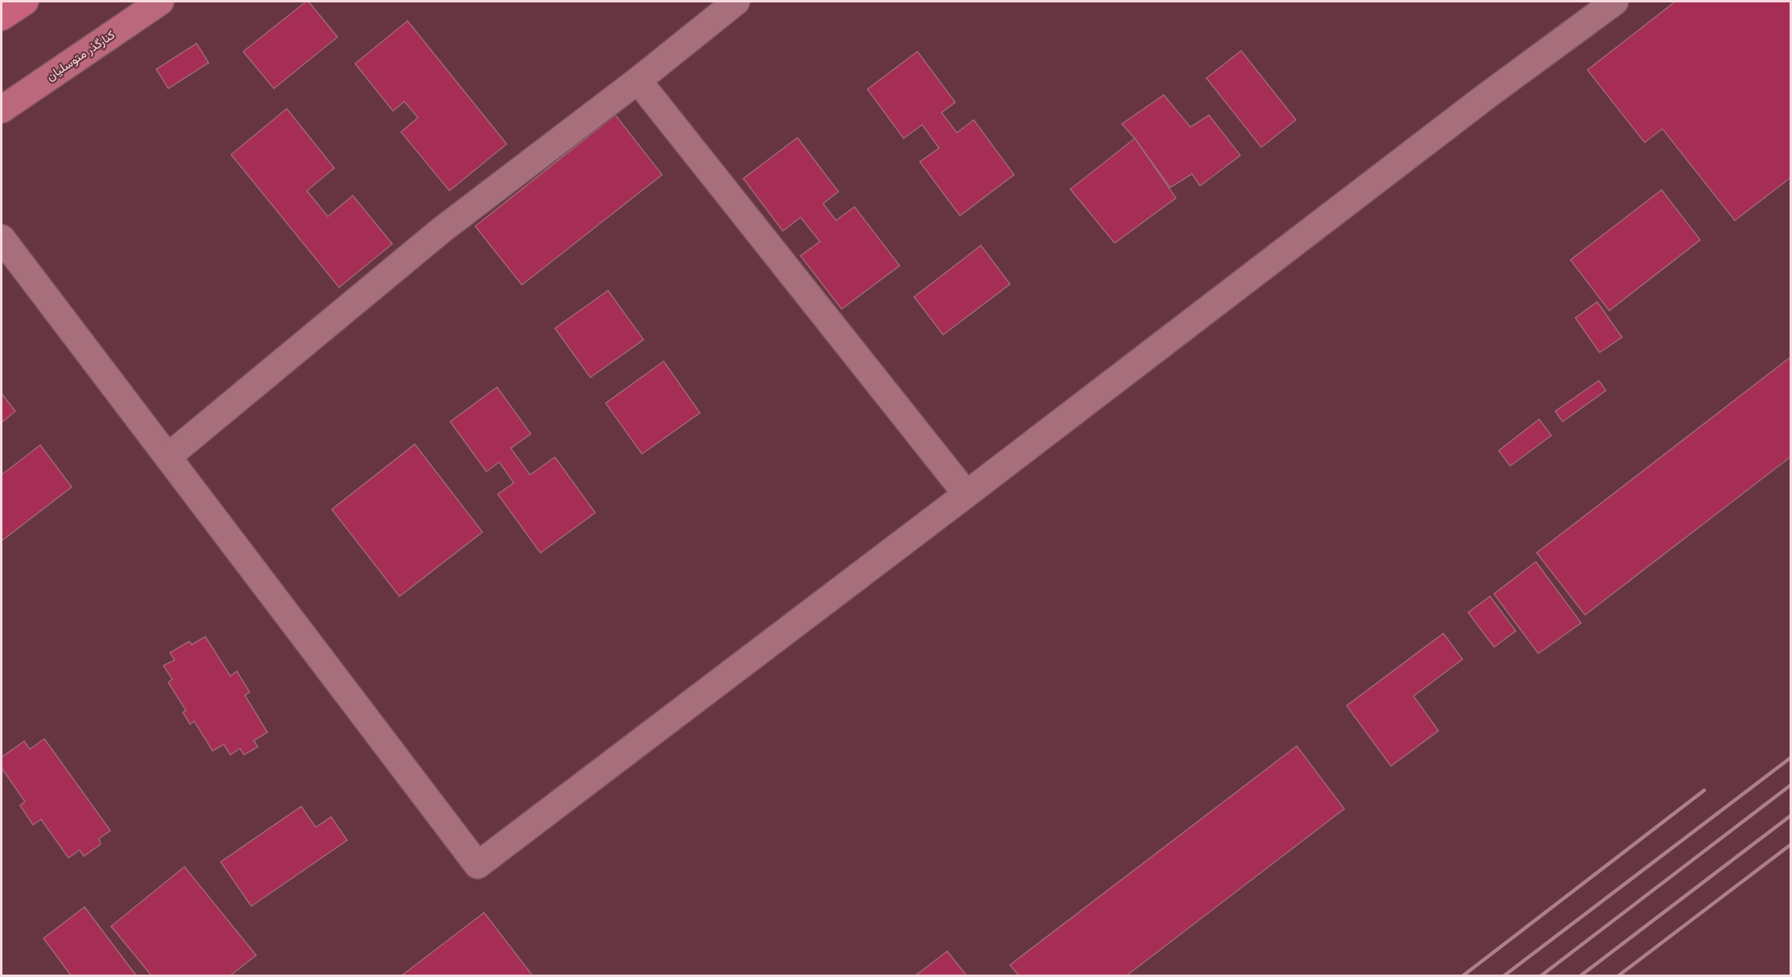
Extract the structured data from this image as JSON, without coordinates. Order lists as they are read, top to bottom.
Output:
{
  "streets": {
    "main road": ["کنارگذر متوسلیان"]
  }
}
